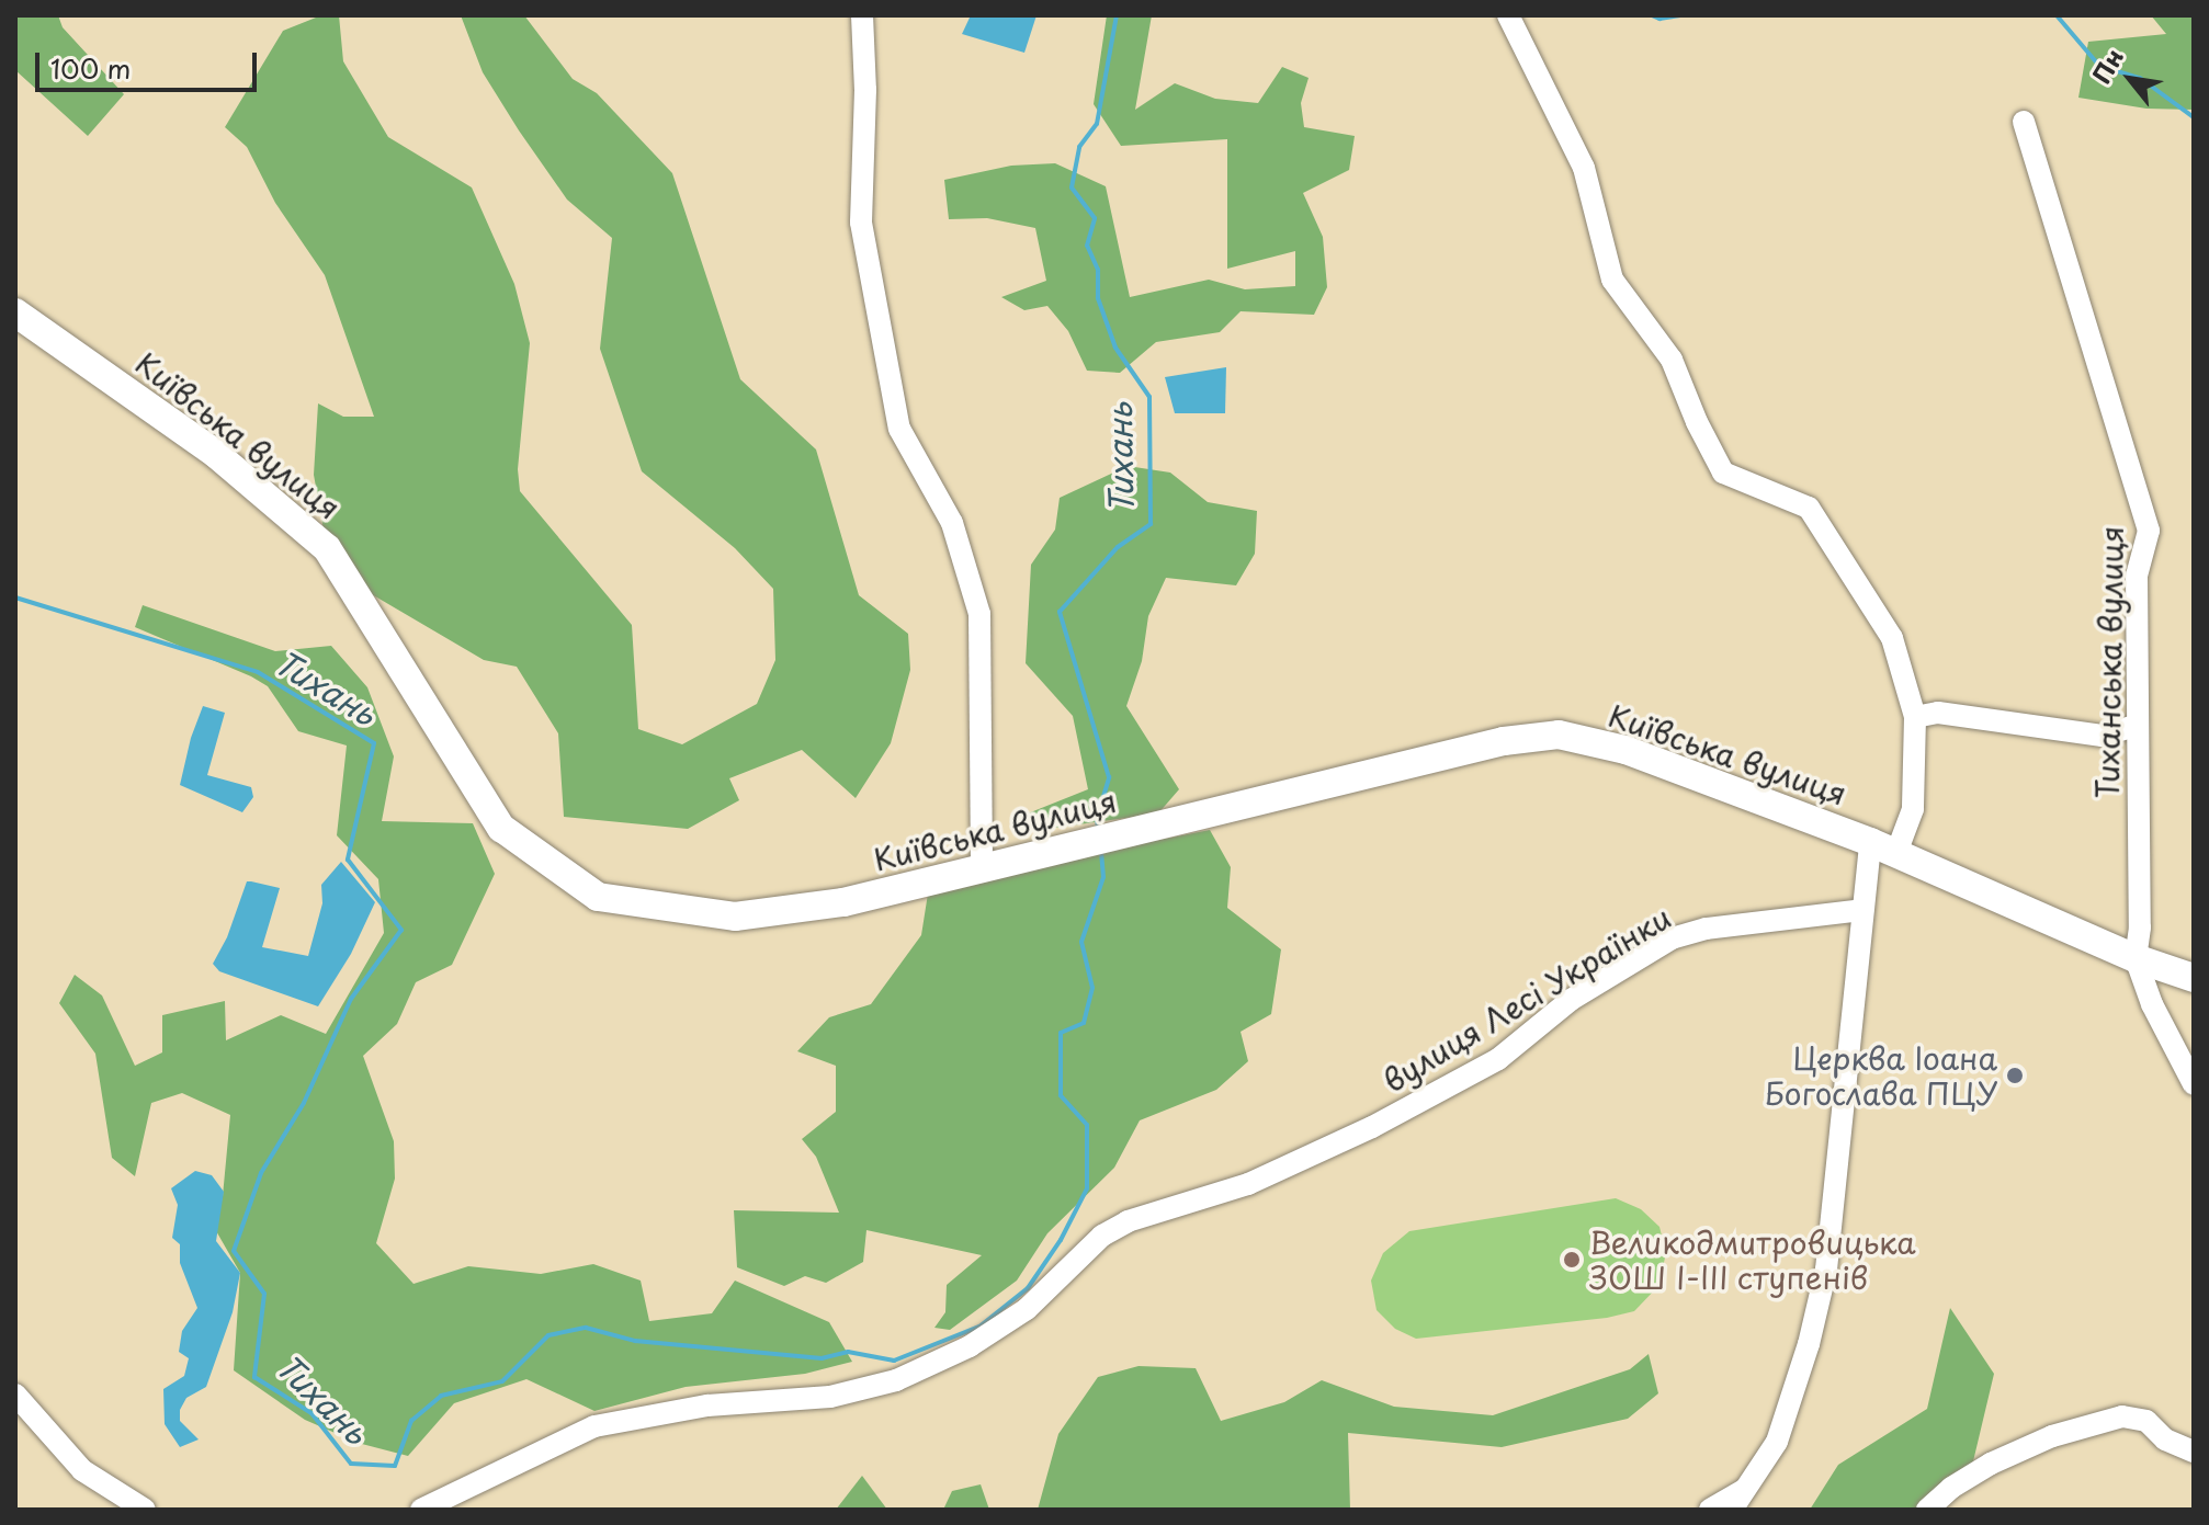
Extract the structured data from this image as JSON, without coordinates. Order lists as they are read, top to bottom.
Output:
{
  "streets": {
    "main road": ["Київська вулиця"],
    "street": ["Тиханська вулиця", "вулиця Лесі Українки"]
  },
  "crossings": [
    ["Київська вулиця", "Тиханська вулиця"]
  ],
  "water": ["Тихань"],
  "places": ["Церква Іоана Богослава ПЦУ", "Великодмитровицька ЗОШ І-ІІІ ступенів"],
  "scale_bar": "100 m",
  "north": "top left"
}
